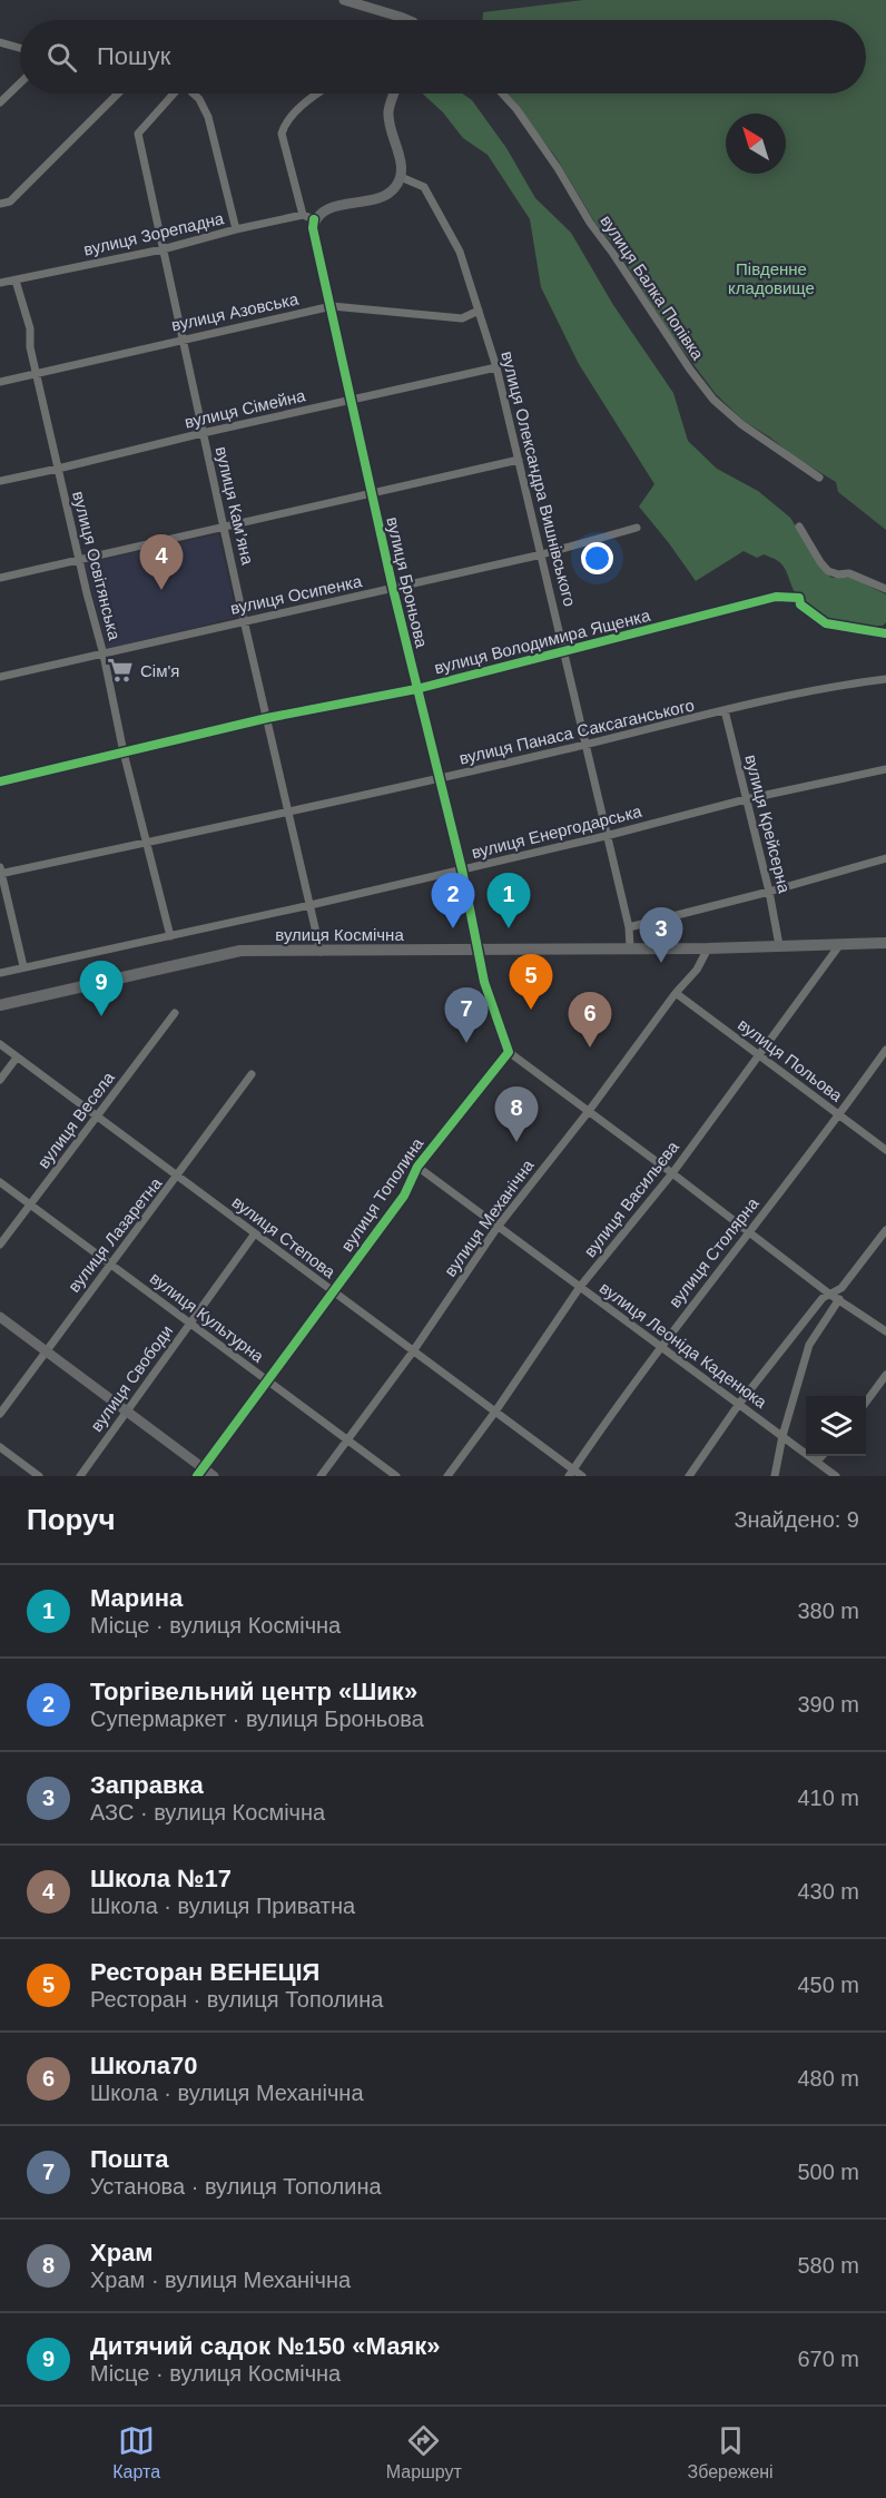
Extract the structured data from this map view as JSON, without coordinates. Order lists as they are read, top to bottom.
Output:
{
  "streets": {
    "main road": ["вулиця Космічна"],
    "street": [
      "вулиця Зорепадна",
      "вулиця Балка Попівка",
      "вулиця Азовська",
      "вулиця Сімейна",
      "вулиця Олександра Вишнівського",
      "вулиця Кам’яна",
      "вулиця Освітянська",
      "вулиця Броньова",
      "вулиця Осипенка",
      "вулиця Володимира Ященка",
      "вулиця Панаса Саксаганського",
      "вулиця Крейсерна",
      "вулиця Енергодарська",
      "вулиця Польова",
      "вулиця Весела",
      "вулиця Тополина",
      "вулиця Васильєва",
      "вулиця Механічна",
      "вулиця Лазаретна",
      "вулиця Степова",
      "вулиця Столярна",
      "вулиця Культурна",
      "вулиця Леоніда Каденюка",
      "вулиця Свободи"
    ]
  },
  "crossings": [
    ["вулиця Зорепадна", "вулиця Кам’яна"],
    ["вулиця Зорепадна", "вулиця Освітянська"],
    ["вулиця Зорепадна", "вулиця Броньова"],
    ["вулиця Азовська", "вулиця Олександра Вишнівського"],
    ["вулиця Азовська", "вулиця Кам’яна"],
    ["вулиця Азовська", "вулиця Освітянська"],
    ["вулиця Азовська", "вулиця Броньова"],
    ["вулиця Сімейна", "вулиця Олександра Вишнівського"],
    ["вулиця Сімейна", "вулиця Кам’яна"],
    ["вулиця Сімейна", "вулиця Освітянська"],
    ["вулиця Сімейна", "вулиця Броньова"],
    ["вулиця Олександра Вишнівського", "вулиця Осипенка"],
    ["вулиця Олександра Вишнівського", "вулиця Володимира Ященка"],
    ["вулиця Олександра Вишнівського", "вулиця Панаса Саксаганського"],
    ["вулиця Олександра Вишнівського", "вулиця Енергодарська"],
    ["вулиця Олександра Вишнівського", "вулиця Космічна"],
    ["вулиця Кам’яна", "вулиця Осипенка"],
    ["вулиця Кам’яна", "вулиця Володимира Ященка"],
    ["вулиця Кам’яна", "вулиця Панаса Саксаганського"],
    ["вулиця Кам’яна", "вулиця Енергодарська"],
    ["вулиця Кам’яна", "вулиця Космічна"],
    ["вулиця Освітянська", "вулиця Осипенка"],
    ["вулиця Освітянська", "вулиця Володимира Ященка"],
    ["вулиця Освітянська", "вулиця Панаса Саксаганського"],
    ["вулиця Освітянська", "вулиця Енергодарська"],
    ["вулиця Броньова", "вулиця Осипенка"],
    ["вулиця Броньова", "вулиця Володимира Ященка"],
    ["вулиця Броньова", "вулиця Панаса Саксаганського"],
    ["вулиця Броньова", "вулиця Енергодарська"],
    ["вулиця Броньова", "вулиця Космічна"],
    ["вулиця Панаса Саксаганського", "вулиця Крейсерна"],
    ["вулиця Крейсерна", "вулиця Енергодарська"],
    ["вулиця Крейсерна", "вулиця Космічна"],
    ["вулиця Космічна", "вулиця Васильєва"],
    ["вулиця Космічна", "вулиця Механічна"],
    ["вулиця Польова", "вулиця Васильєва"],
    ["вулиця Польова", "вулиця Механічна"],
    ["вулиця Польова", "вулиця Столярна"],
    ["вулиця Весела", "вулиця Степова"],
    ["вулиця Весела", "вулиця Культурна"],
    ["вулиця Тополина", "вулиця Степова"],
    ["вулиця Тополина", "вулиця Культурна"],
    ["вулиця Тополина", "вулиця Леоніда Каденюка"],
    ["вулиця Васильєва", "вулиця Степова"],
    ["вулиця Васильєва", "вулиця Леоніда Каденюка"],
    ["вулиця Механічна", "вулиця Степова"],
    ["вулиця Механічна", "вулиця Культурна"],
    ["вулиця Механічна", "вулиця Леоніда Каденюка"],
    ["вулиця Лазаретна", "вулиця Степова"],
    ["вулиця Лазаретна", "вулиця Культурна"],
    ["вулиця Степова", "вулиця Столярна"],
    ["вулиця Степова", "вулиця Свободи"],
    ["вулиця Столярна", "вулиця Леоніда Каденюка"],
    ["вулиця Культурна", "вулиця Свободи"]
  ],
  "parks": ["Південне кладовище"],
  "places": {
    "supermarket": ["Сім'я"]
  },
  "north": "top left",
  "page": {
    "search": "Пошук",
    "pins": [
      "4",
      "1",
      "2",
      "3",
      "5",
      "9",
      "7",
      "6",
      "8"
    ],
    "heading": ["Поруч", "Знайдено: 9"],
    "list": [
      {
        "mark": "1",
        "name": "Марина",
        "note": "Місце · вулиця Космічна",
        "value": "380 m"
      },
      {
        "mark": "2",
        "name": "Торгівельний центр «Шик»",
        "note": "Супермаркет · вулиця Броньова",
        "value": "390 m"
      },
      {
        "mark": "3",
        "name": "Заправка",
        "note": "АЗС · вулиця Космічна",
        "value": "410 m"
      },
      {
        "mark": "4",
        "name": "Школа №17",
        "note": "Школа · вулиця Приватна",
        "value": "430 m"
      },
      {
        "mark": "5",
        "name": "Ресторан ВЕНЕЦІЯ",
        "note": "Ресторан · вулиця Тополина",
        "value": "450 m"
      },
      {
        "mark": "6",
        "name": "Школа70",
        "note": "Школа · вулиця Механічна",
        "value": "480 m"
      },
      {
        "mark": "7",
        "name": "Пошта",
        "note": "Установа · вулиця Тополина",
        "value": "500 m"
      },
      {
        "mark": "8",
        "name": "Храм",
        "note": "Храм · вулиця Механічна",
        "value": "580 m"
      },
      {
        "mark": "9",
        "name": "Дитячий садок №150 «Маяк»",
        "note": "Місце · вулиця Космічна",
        "value": "670 m"
      }
    ],
    "nav": ["Карта", "Маршрут", "Збережені"]
  }
}
